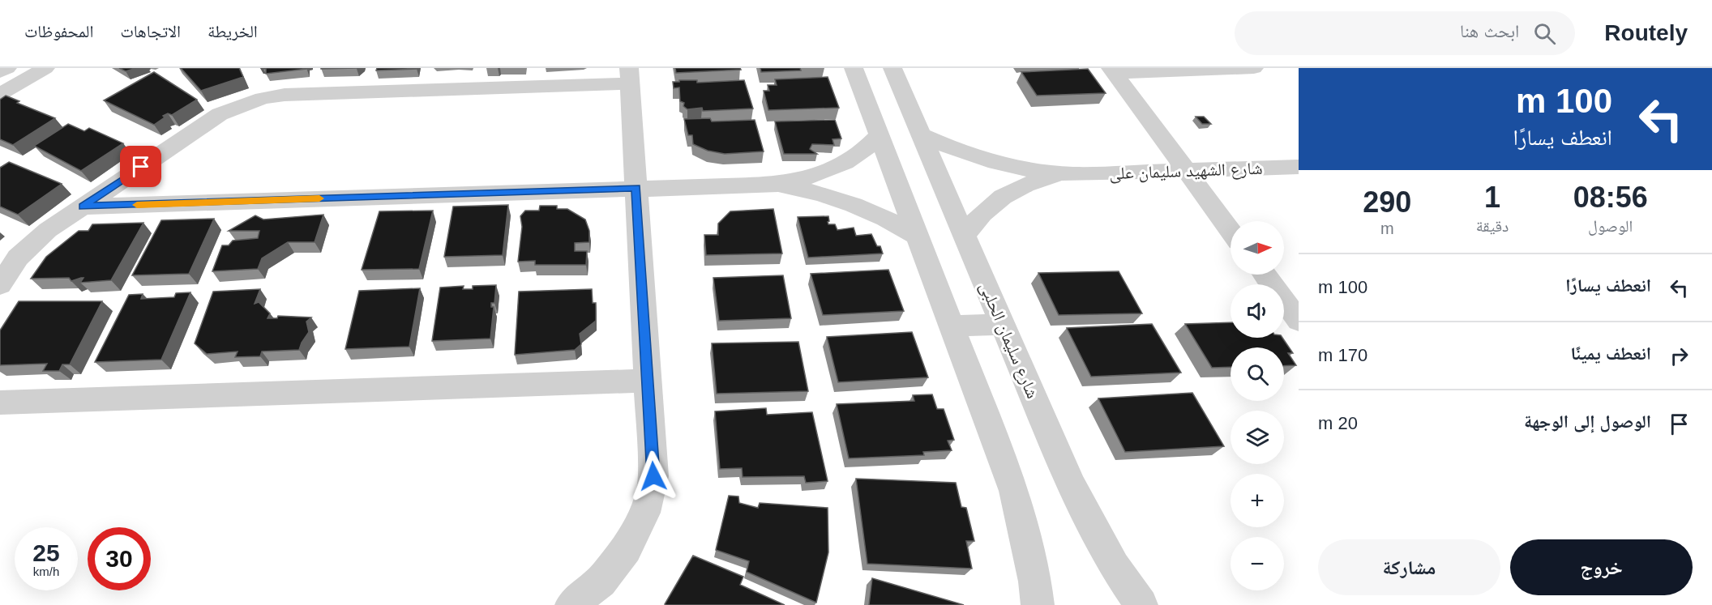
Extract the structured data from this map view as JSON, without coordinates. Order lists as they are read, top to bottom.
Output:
{
  "streets": {
    "street": ["شارع الشهيد سليمان على", "شارع سليمان الحلبى"]
  },
  "crossings": [
    ["شارع الشهيد سليمان على", "شارع سليمان الحلبى"]
  ],
  "north": "right",
  "page": {
    "header": "Routely",
    "search": "ابحث هنا",
    "nav": ["الخريطة", "الاتجاهات", "المحفوظات"],
    "turn": ["100 m", "انعطف يسارًا"],
    "eta": [
      "08:56",
      "الوصول",
      "1",
      "دقيقة",
      "290",
      "m"
    ],
    "map_buttons": ["+", "−"],
    "list": [
      {
        "name": "انعطف يسارًا",
        "value": "100 m"
      },
      {
        "name": "انعطف يمينًا",
        "value": "170 m"
      },
      {
        "name": "الوصول إلى الوجهة",
        "value": "20 m"
      }
    ],
    "speed": "25 km/h",
    "limit": "30",
    "buttons": ["خروج", "مشاركة"]
  }
}
